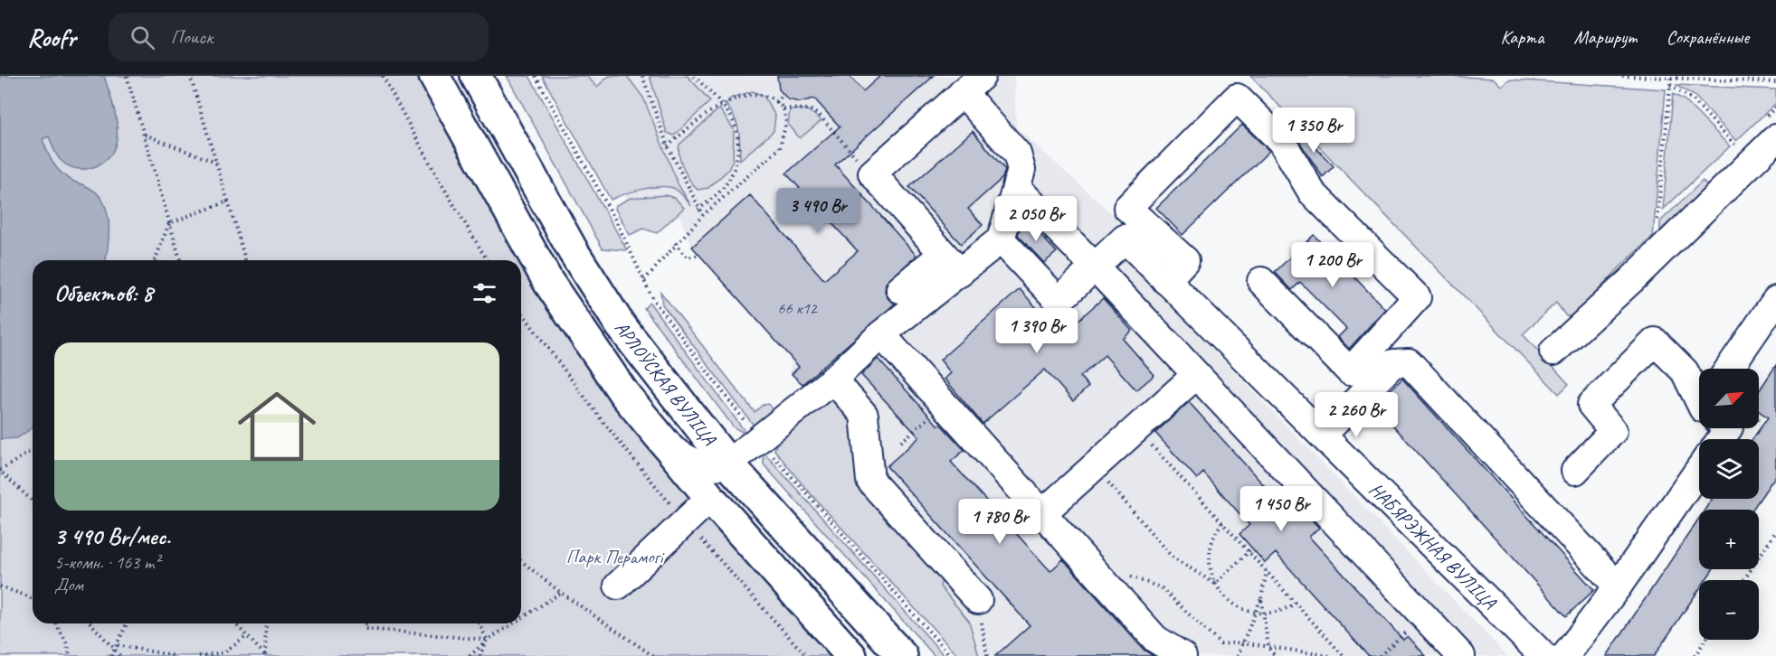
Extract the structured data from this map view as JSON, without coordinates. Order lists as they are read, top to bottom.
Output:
{
  "streets": {
    "main road": ["АРЛОЎСКАЯ ВУЛІЦА"],
    "street": ["НАБЯРЭЖНАЯ ВУЛІЦА"]
  },
  "parks": ["Парк Перамогі"],
  "house_numbers": ["66 к12"],
  "north": "top right",
  "page": {
    "header": "Roofr",
    "search": "Поиск",
    "nav": ["Карта", "Маршрут", "Сохранённые"],
    "price": [
      "1 350 Br",
      "3 490 Br",
      "2 050 Br",
      "1 200 Br",
      "1 390 Br",
      "2 260 Br",
      "1 450 Br",
      "1 780 Br"
    ],
    "heading": "Объектов: 8",
    "list": [
      {
        "name": "3 490 Br/мес.",
        "note": "5-комн. · 163 m² · Дом"
      }
    ],
    "map_buttons": ["+", "−"]
  }
}
